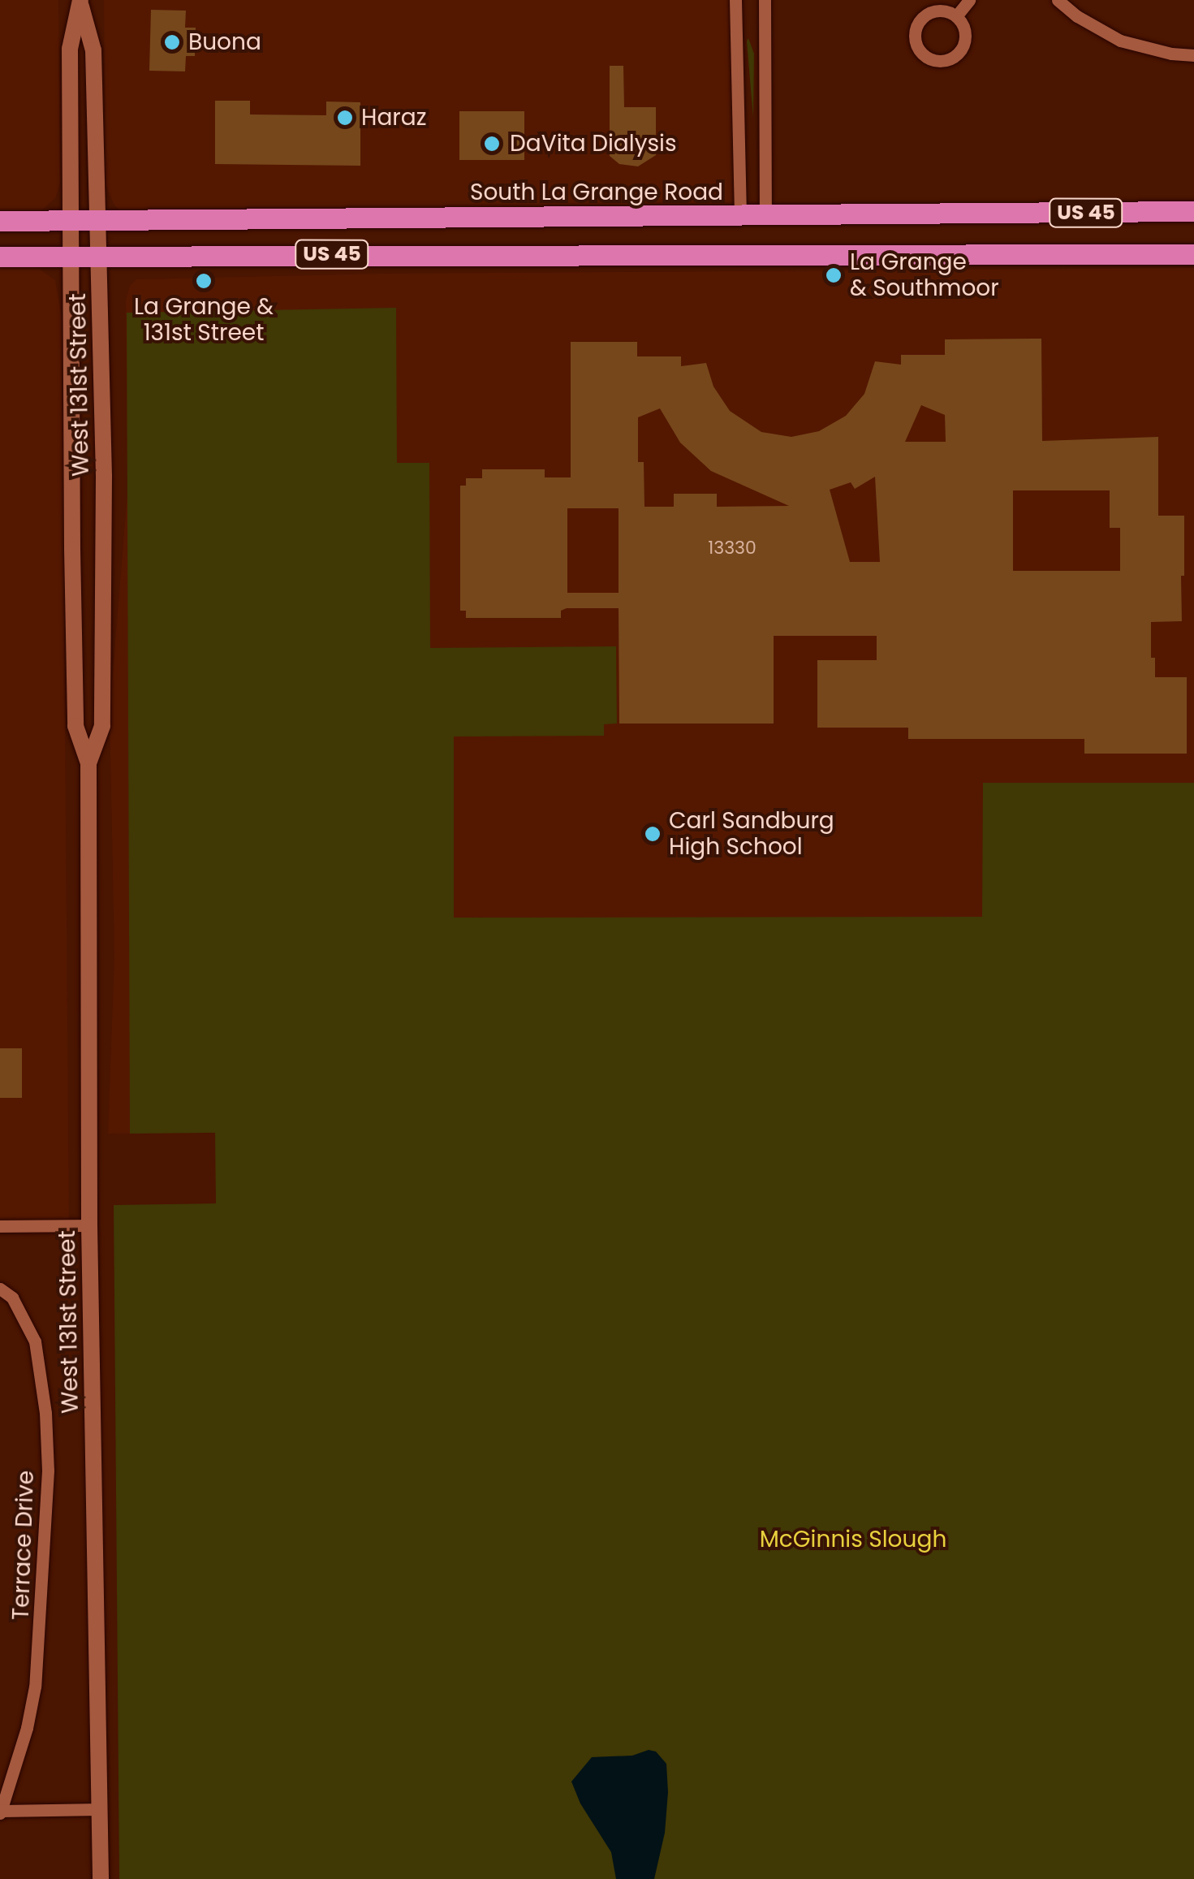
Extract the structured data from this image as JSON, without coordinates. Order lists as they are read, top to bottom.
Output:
{
  "streets": {
    "highway": ["South La Grange Road", "US 45"],
    "street": ["West 131st Street", "Terrace Drive"]
  },
  "crossings": [
    ["South La Grange Road", "West 131st Street"],
    ["US 45", "West 131st Street"],
    ["West 131st Street", "Terrace Drive"]
  ],
  "parks": ["McGinnis Slough"],
  "places": [
    "Buona",
    "Haraz",
    "DaVita Dialysis",
    "La Grange & Southmoor",
    "La Grange & 131st Street",
    "Carl Sandburg High School"
  ],
  "house_numbers": ["13330"]
}
